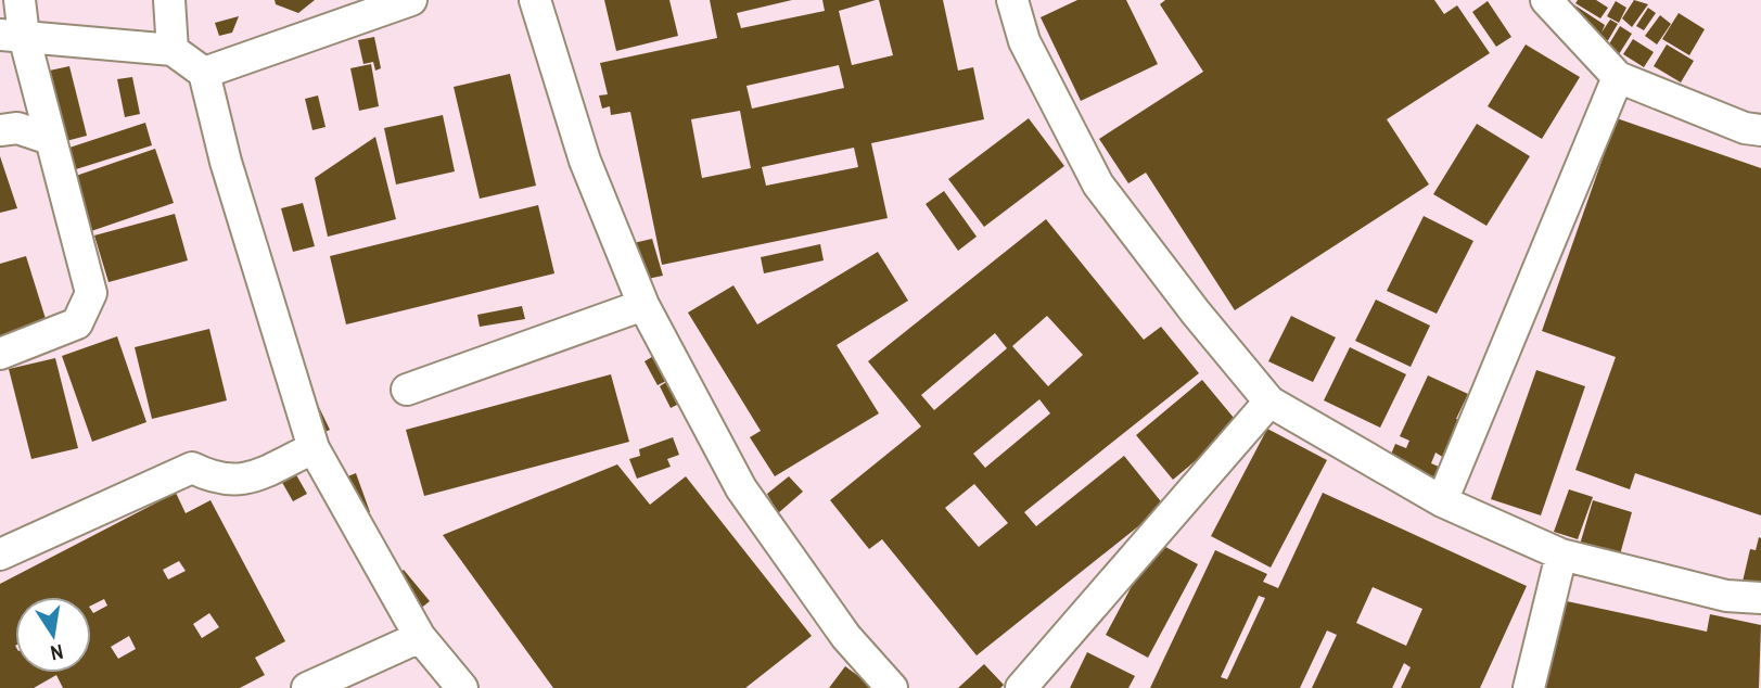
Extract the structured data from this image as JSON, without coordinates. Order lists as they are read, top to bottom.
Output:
{
  "north": "bottom"
}
